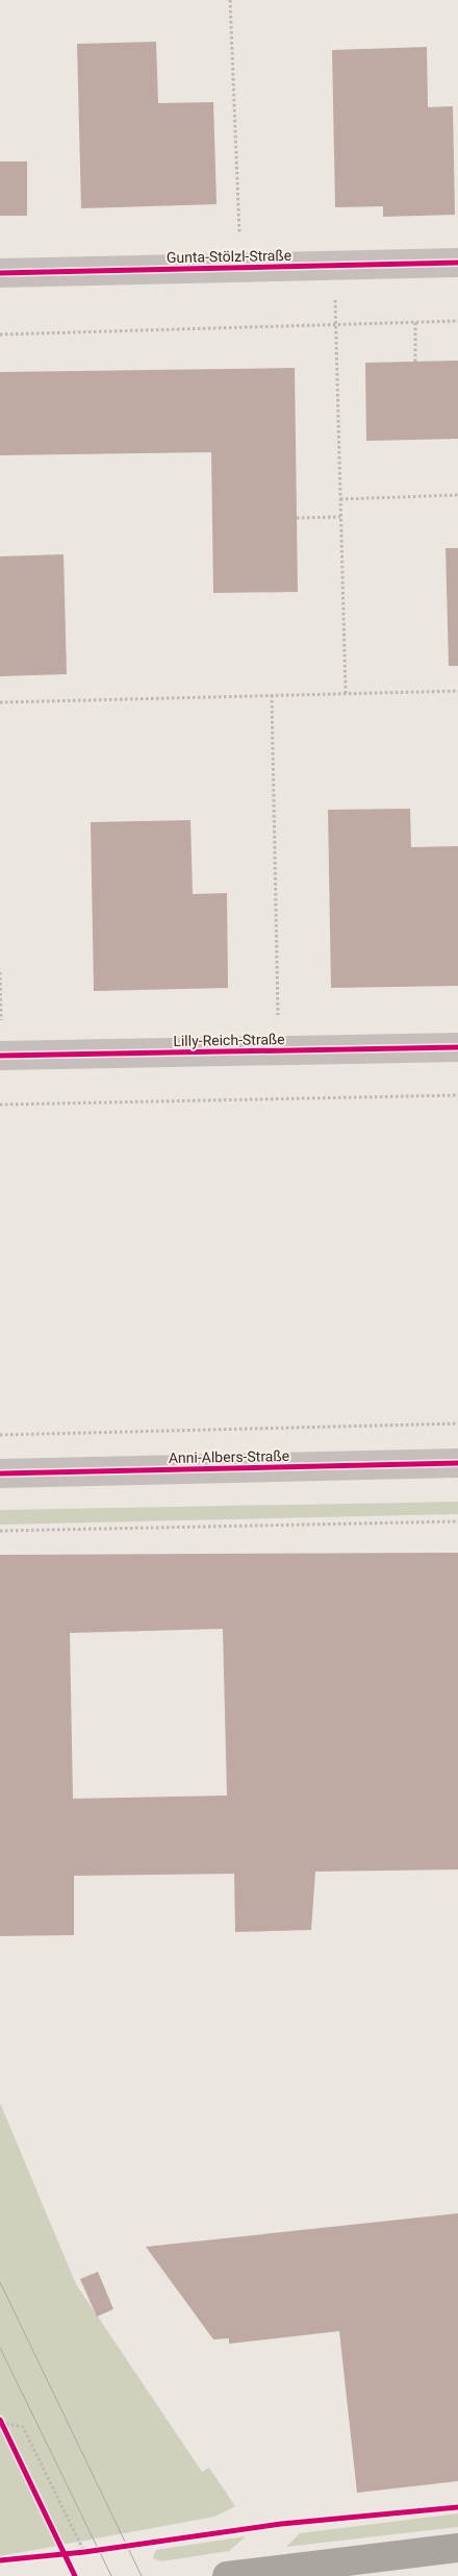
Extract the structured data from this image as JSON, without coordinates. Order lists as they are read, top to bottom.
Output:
{
  "streets": {
    "street": ["Gunta-Stölzl-Straße", "Lilly-Reich-Straße", "Anni-Albers-Straße"]
  }
}
